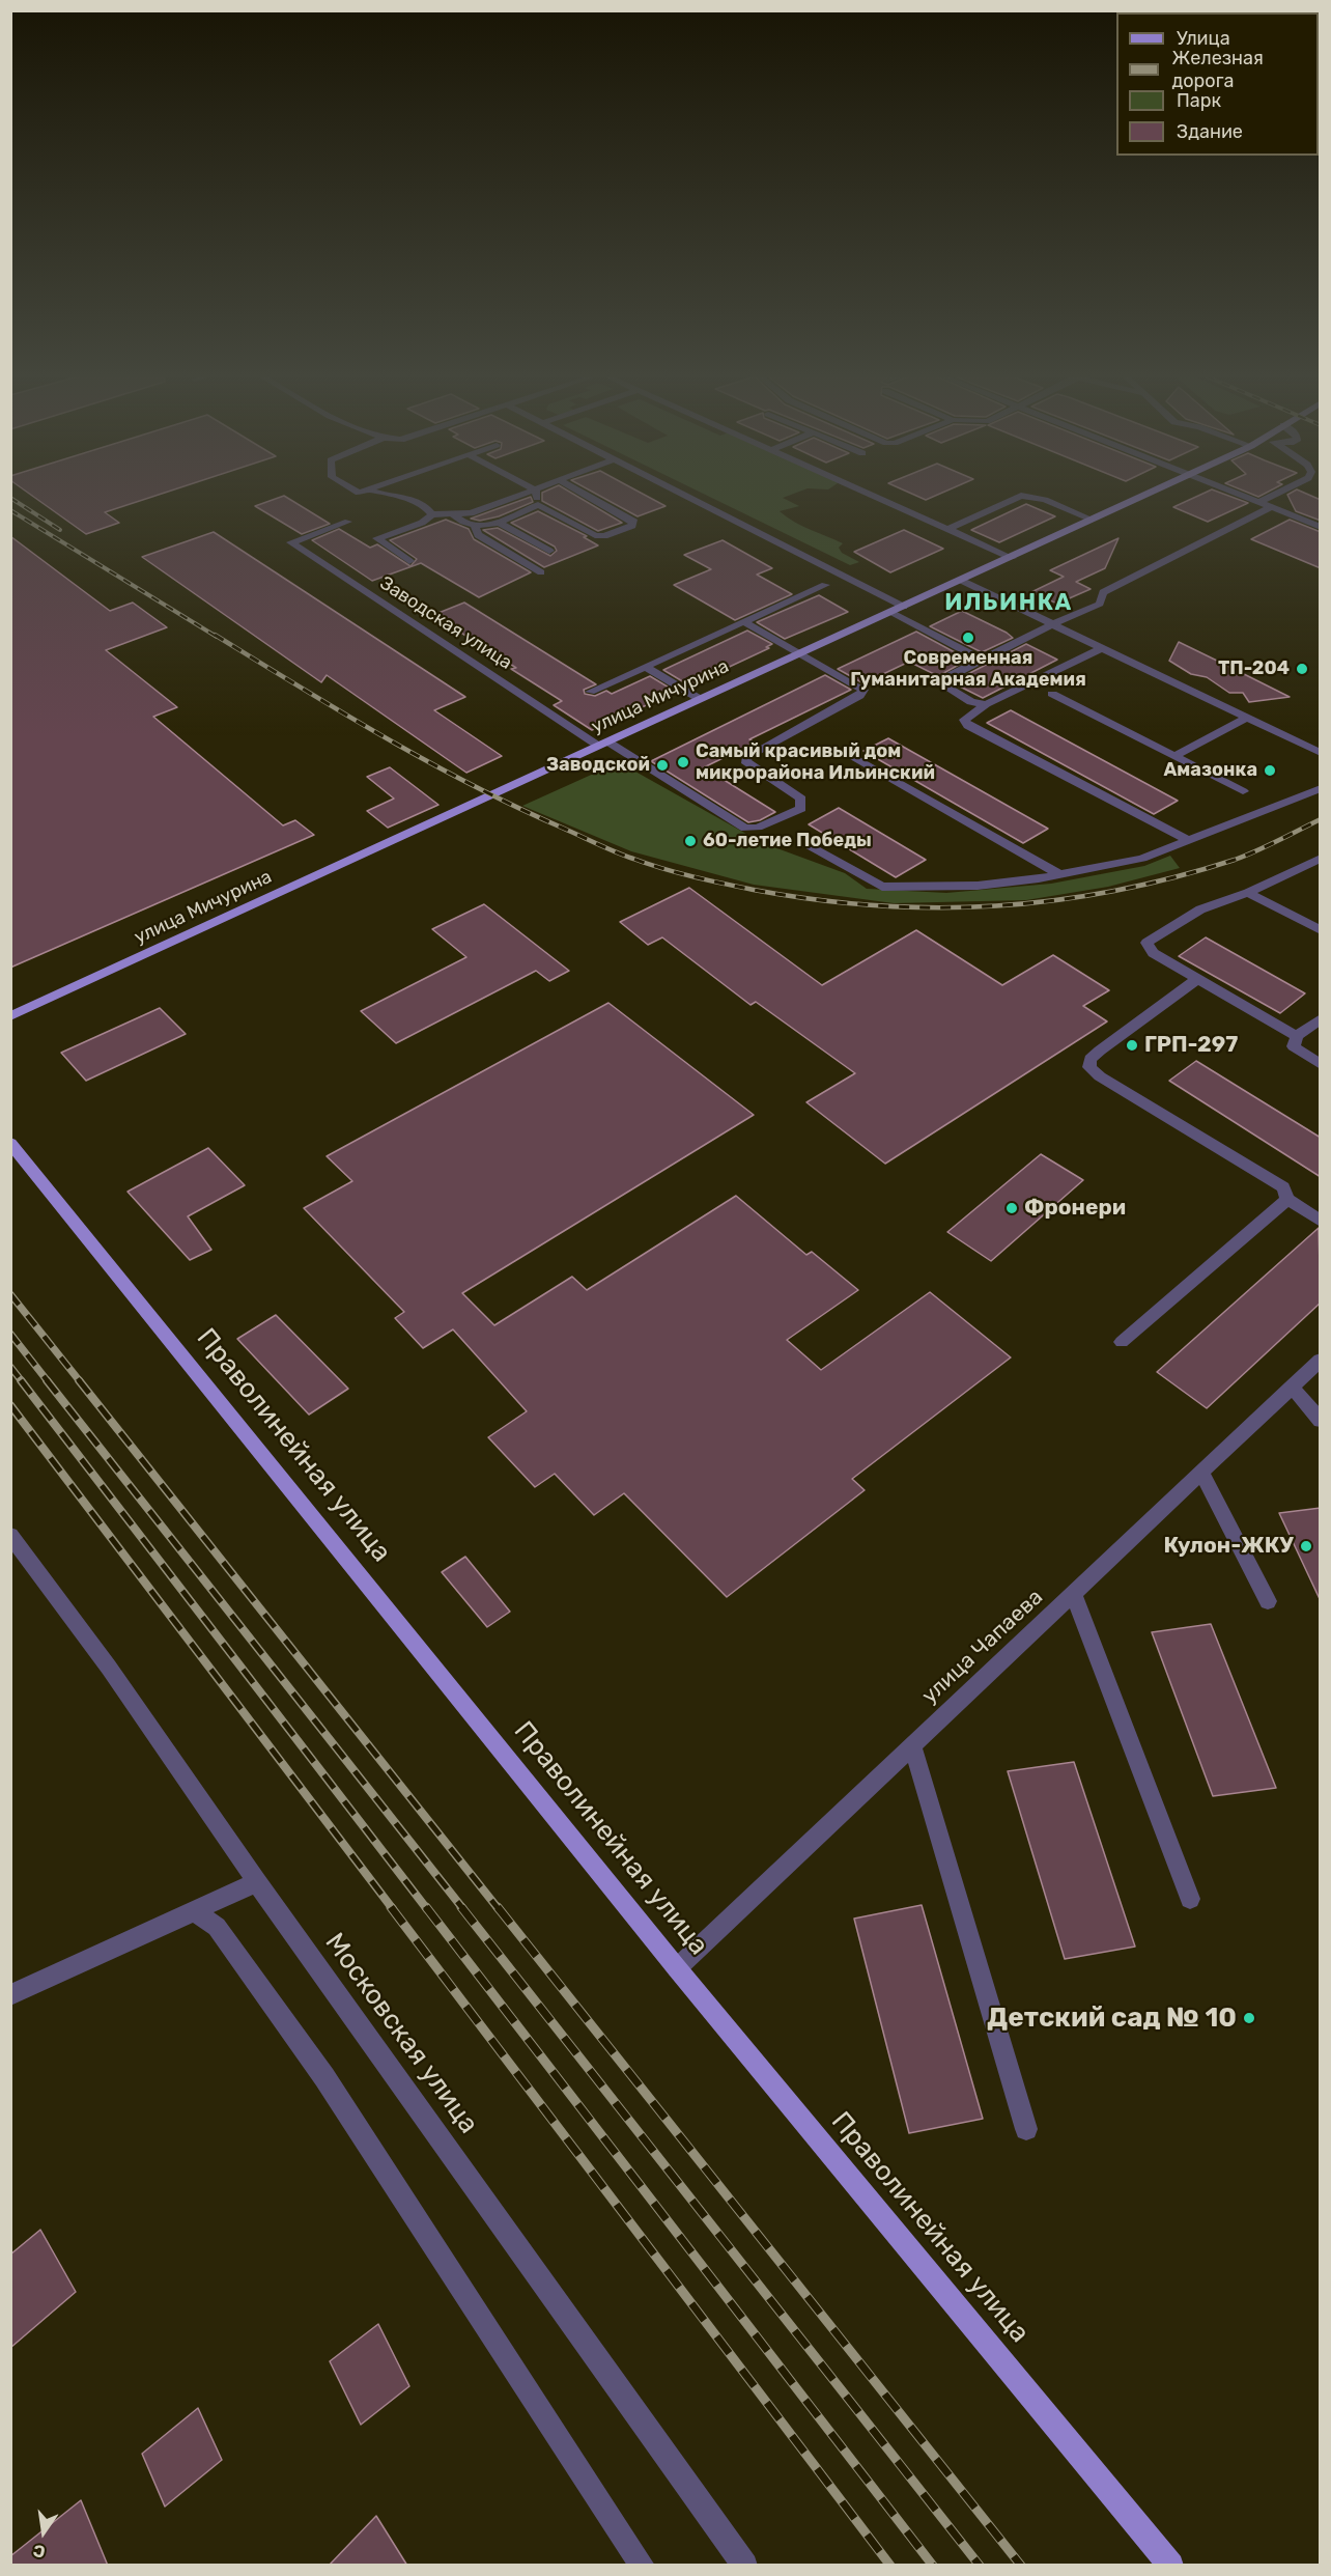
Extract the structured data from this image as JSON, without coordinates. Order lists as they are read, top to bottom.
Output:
{
  "streets": {
    "main road": ["улица Мичурина", "Праволинейная улица"],
    "street": ["Заводская улица", "улица Чапаева", "Московская улица"]
  },
  "crossings": [
    ["Заводская улица", "улица Мичурина"],
    ["Праволинейная улица", "улица Чапаева"]
  ],
  "districts": ["ИЛЬИНКА"],
  "places": [
    "Современная Гуманитарная Академия",
    "ТП-204",
    "Самый красивый дом микрорайона Ильинский",
    "Заводской",
    "Амазонка",
    "60-летие Победы",
    "ГРП-297",
    "Фронери",
    "Кулон-ЖКУ",
    "Детский сад № 10"
  ],
  "legend": [
    "Улица",
    "Железная дорога",
    "Парк",
    "Здание"
  ],
  "north": "bottom"
}
